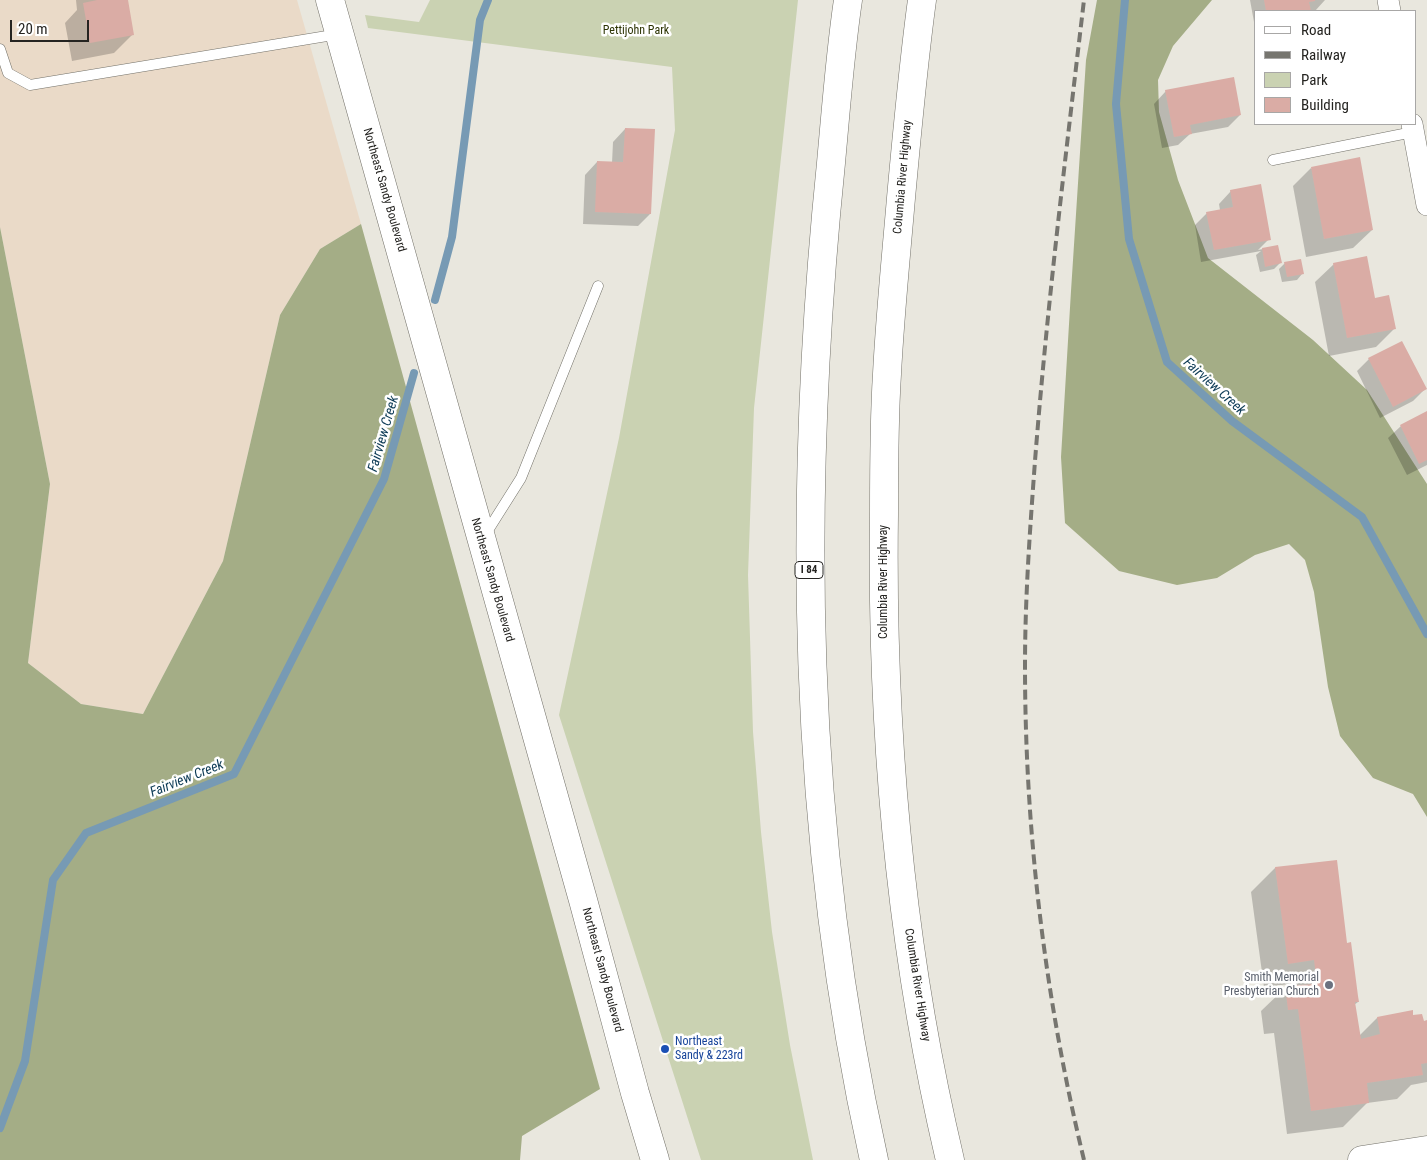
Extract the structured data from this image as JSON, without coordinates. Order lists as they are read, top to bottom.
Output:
{
  "streets": {
    "main road": ["Columbia River Highway", "Northeast Sandy Boulevard", "I 84"]
  },
  "water": ["Fairview Creek"],
  "parks": ["Pettijohn Park"],
  "places": ["Smith Memorial Presbyterian Church", "Northeast Sandy & 223rd"],
  "legend": [
    "Road",
    "Railway",
    "Park",
    "Building"
  ],
  "scale_bar": "20 m"
}
